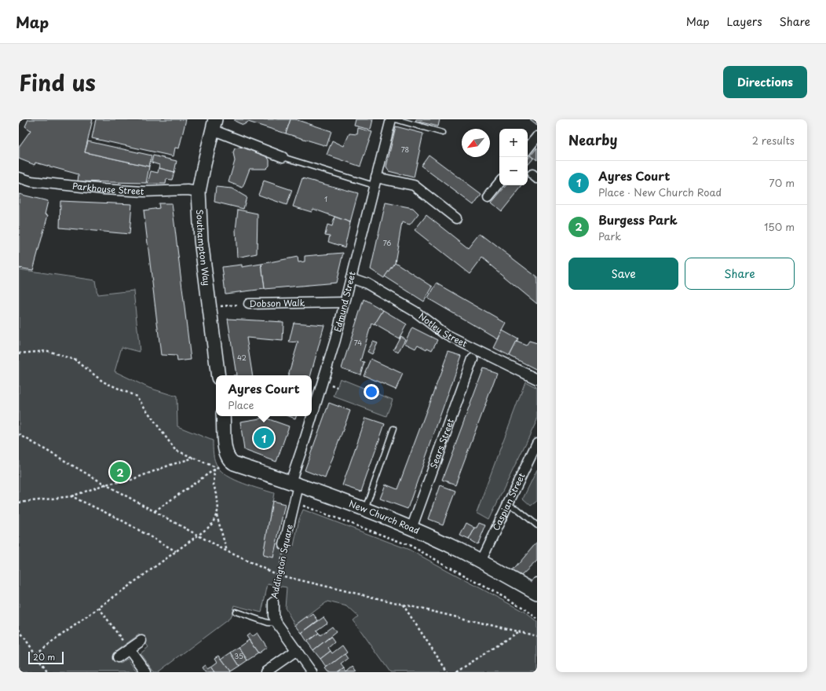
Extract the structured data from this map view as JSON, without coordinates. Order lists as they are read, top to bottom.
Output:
{
  "streets": {
    "main road": ["Southampton Way", "New Church Road"],
    "street": [
      "Parkhouse Street",
      "Edmund Street",
      "Dobson Walk",
      "Notley Street",
      "Sears Street",
      "Caspian Street",
      "Addington Square"
    ]
  },
  "crossings": [
    ["Parkhouse Street", "Southampton Way"],
    ["Southampton Way", "Dobson Walk"],
    ["Edmund Street", "Dobson Walk"],
    ["Edmund Street", "Notley Street"],
    ["Edmund Street", "New Church Road"],
    ["Edmund Street", "Addington Square"],
    ["Sears Street", "New Church Road"],
    ["Caspian Street", "New Church Road"],
    ["New Church Road", "Addington Square"]
  ],
  "house_numbers": [
    "78",
    "1",
    "76",
    "74",
    "42",
    "35"
  ],
  "scale_bar": "20 m",
  "north": "bottom left",
  "page": {
    "header": "Map",
    "nav": ["Map", "Layers", "Share"],
    "title": "Find us",
    "buttons": [
      "Directions",
      ["Save", "Share"]
    ],
    "heading": ["Nearby", "2 results"],
    "map_buttons": ["+", "−"],
    "list": [
      {
        "mark": "1",
        "name": "Ayres Court",
        "note": "Place · New Church Road",
        "value": "70 m"
      },
      {
        "mark": "2",
        "name": "Burgess Park",
        "note": "Park",
        "value": "150 m"
      }
    ],
    "popup": ["Ayres Court", "Place"],
    "pins": ["1", "2"],
    "scale": "20 m"
  }
}
